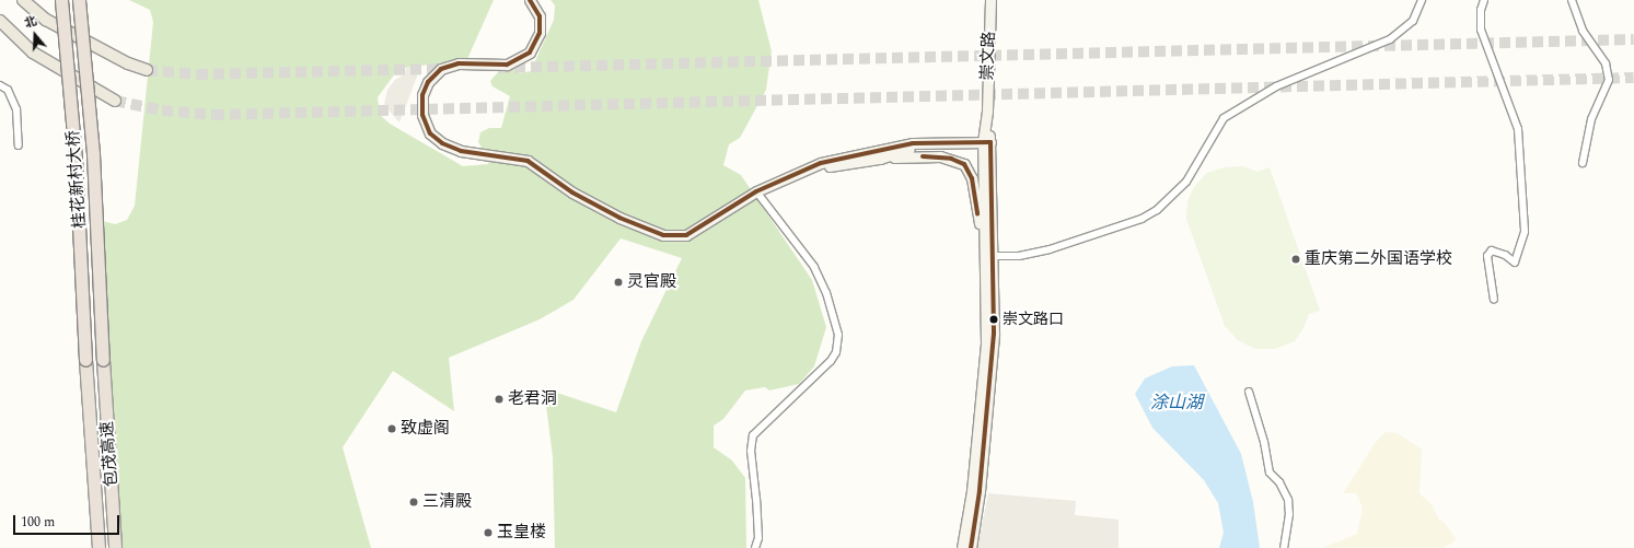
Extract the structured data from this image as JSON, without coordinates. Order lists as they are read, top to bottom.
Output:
{
  "streets": {
    "highway": ["桂花新村大桥", "包茂高速"],
    "main road": ["崇文路"]
  },
  "crossings": [
    ["桂花新村大桥", "包茂高速"]
  ],
  "water": ["涂山湖"],
  "places": [
    "重庆第二外国语学校",
    "灵官殿",
    "崇文路口",
    "老君洞",
    "致虚阁",
    "三清殿",
    "玉皇楼"
  ],
  "scale_bar": "100 m",
  "north": "top"
}
